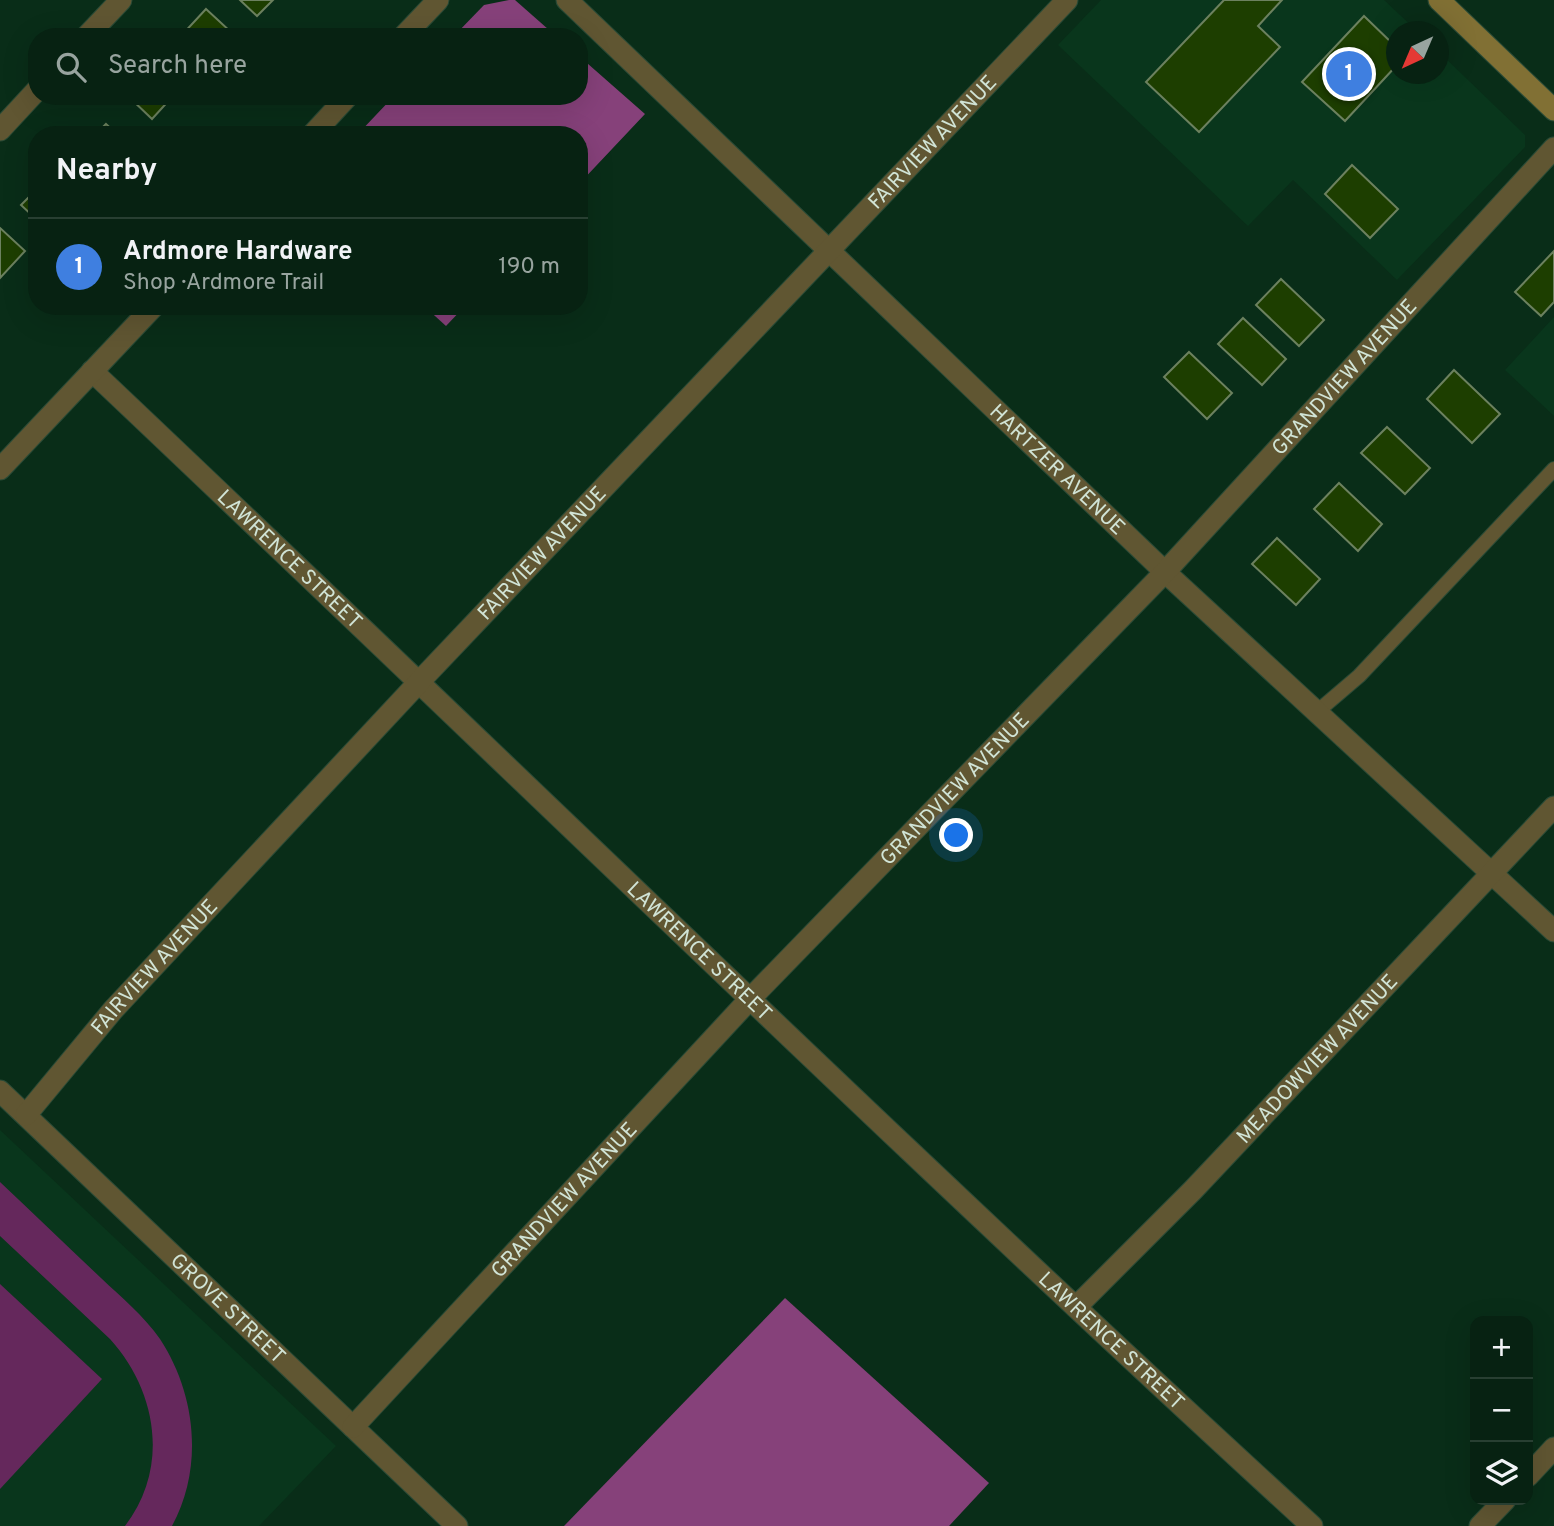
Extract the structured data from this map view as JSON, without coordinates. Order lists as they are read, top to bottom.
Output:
{
  "streets": {
    "street": [
      "FAIRVIEW AVENUE",
      "GRANDVIEW AVENUE",
      "HARTZER AVENUE",
      "LAWRENCE STREET",
      "MEADOWVIEW AVENUE",
      "GROVE STREET"
    ]
  },
  "crossings": [
    ["FAIRVIEW AVENUE", "HARTZER AVENUE"],
    ["FAIRVIEW AVENUE", "LAWRENCE STREET"],
    ["FAIRVIEW AVENUE", "GROVE STREET"],
    ["GRANDVIEW AVENUE", "HARTZER AVENUE"],
    ["GRANDVIEW AVENUE", "LAWRENCE STREET"],
    ["GRANDVIEW AVENUE", "GROVE STREET"],
    ["HARTZER AVENUE", "MEADOWVIEW AVENUE"],
    ["LAWRENCE STREET", "MEADOWVIEW AVENUE"]
  ],
  "north": "bottom left",
  "page": {
    "search": "Search here",
    "pins": "1",
    "heading": "Nearby",
    "list": [
      {
        "mark": "1",
        "name": "Ardmore Hardware",
        "note": "Shop · Ardmore Trail",
        "value": "190 m"
      }
    ],
    "map_buttons": ["+", "−"]
  }
}
